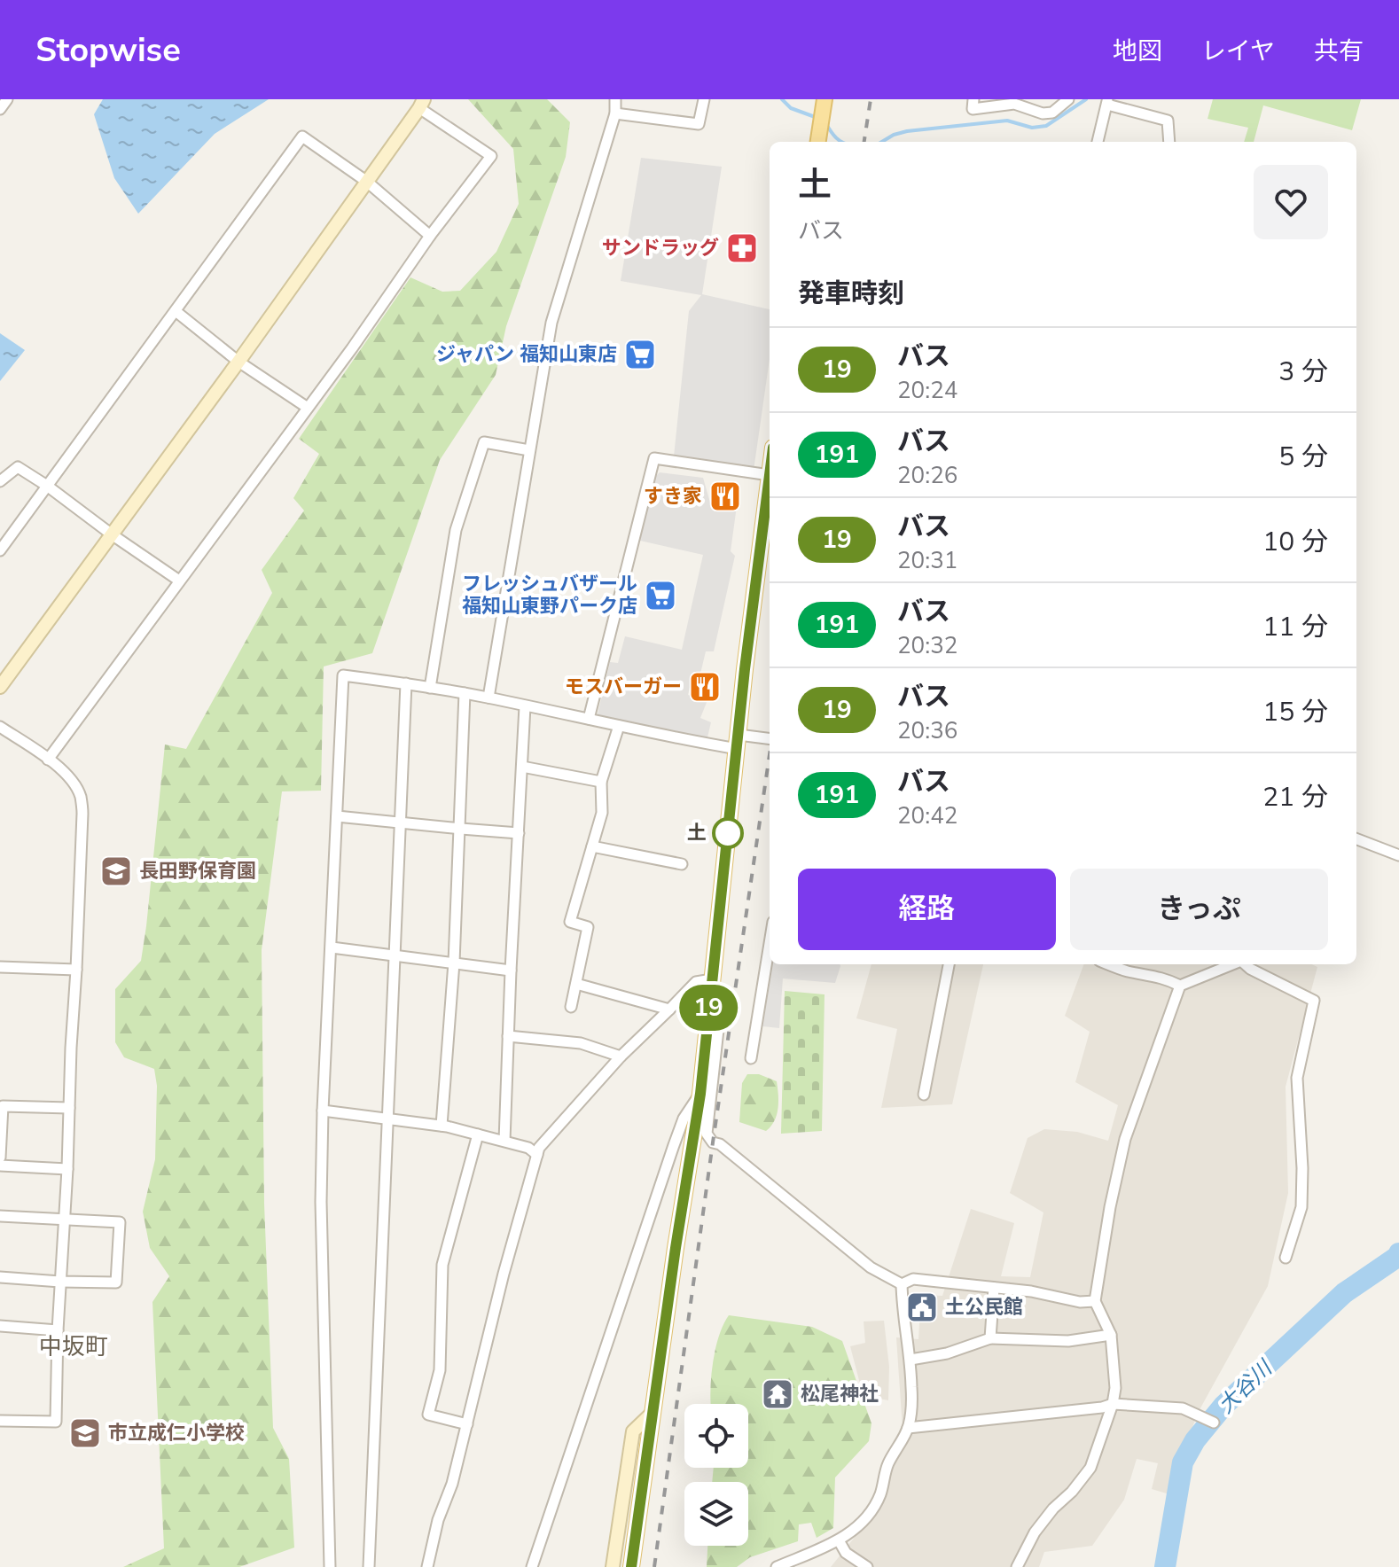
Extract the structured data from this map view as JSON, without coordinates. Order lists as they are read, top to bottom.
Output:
{
  "districts": ["中坂町"],
  "water": ["大谷川"],
  "places": {
    "pharmacy": ["サンドラッグ"],
    "supermarket": ["ジャパン 福知山東店", "フレッシュバザール 福知山東野パーク店"],
    "restaurant": ["すき家", "モスバーガー"],
    "other": ["土"],
    "school or university": ["長田野保育園", "市立成仁小学校"],
    "public building": ["土公民館"],
    "temple": ["松尾神社"]
  },
  "lines": ["bus line 19"],
  "page": {
    "header": "Stopwise",
    "nav": ["地図", "レイヤ", "共有"],
    "on_map": "19",
    "heading": [
      ["土", "バス"],
      "発車時刻"
    ],
    "list": [
      {
        "mark": "19",
        "name": "バス",
        "note": "20:24",
        "value": "3 分"
      },
      {
        "mark": "191",
        "name": "バス",
        "note": "20:26",
        "value": "5 分"
      },
      {
        "mark": "19",
        "name": "バス",
        "note": "20:31",
        "value": "10 分"
      },
      {
        "mark": "191",
        "name": "バス",
        "note": "20:32",
        "value": "11 分"
      },
      {
        "mark": "19",
        "name": "バス",
        "note": "20:36",
        "value": "15 分"
      },
      {
        "mark": "191",
        "name": "バス",
        "note": "20:42",
        "value": "21 分"
      }
    ],
    "buttons": ["経路", "きっぷ"]
  }
}
